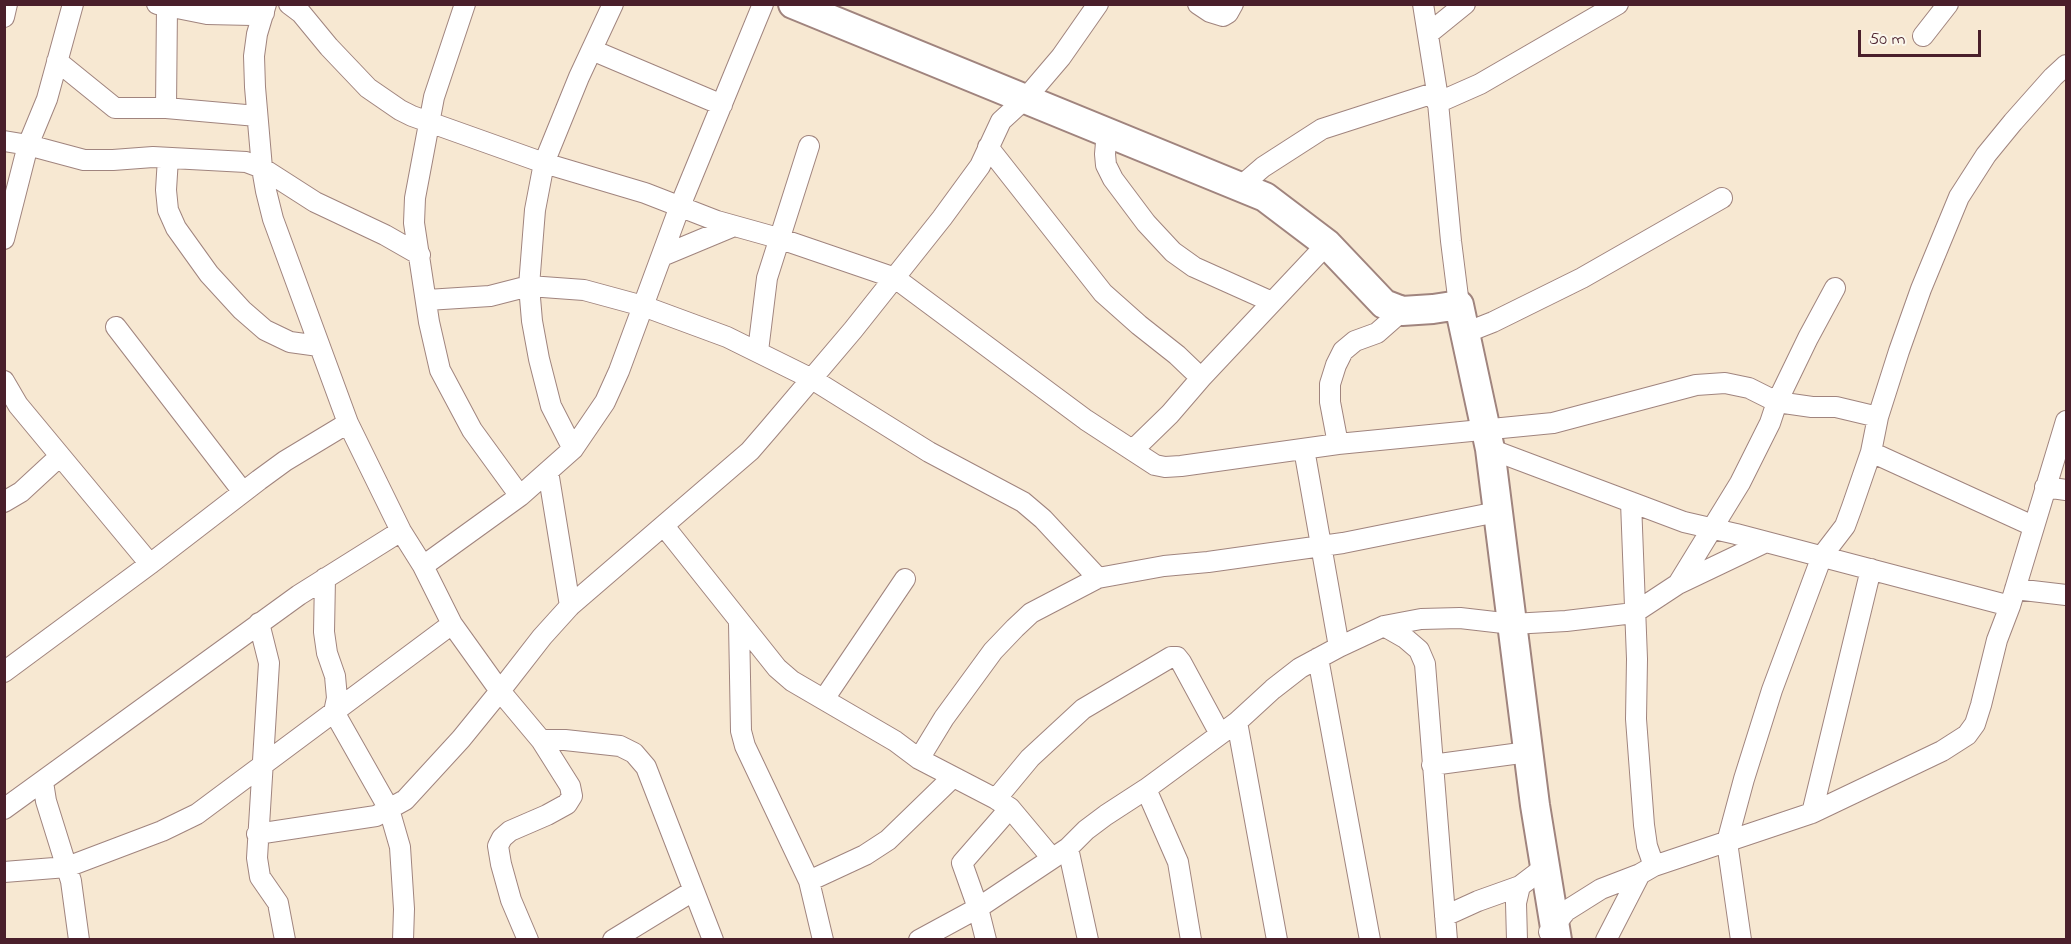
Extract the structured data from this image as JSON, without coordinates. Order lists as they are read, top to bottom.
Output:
{
  "scale_bar": "50 m"
}
